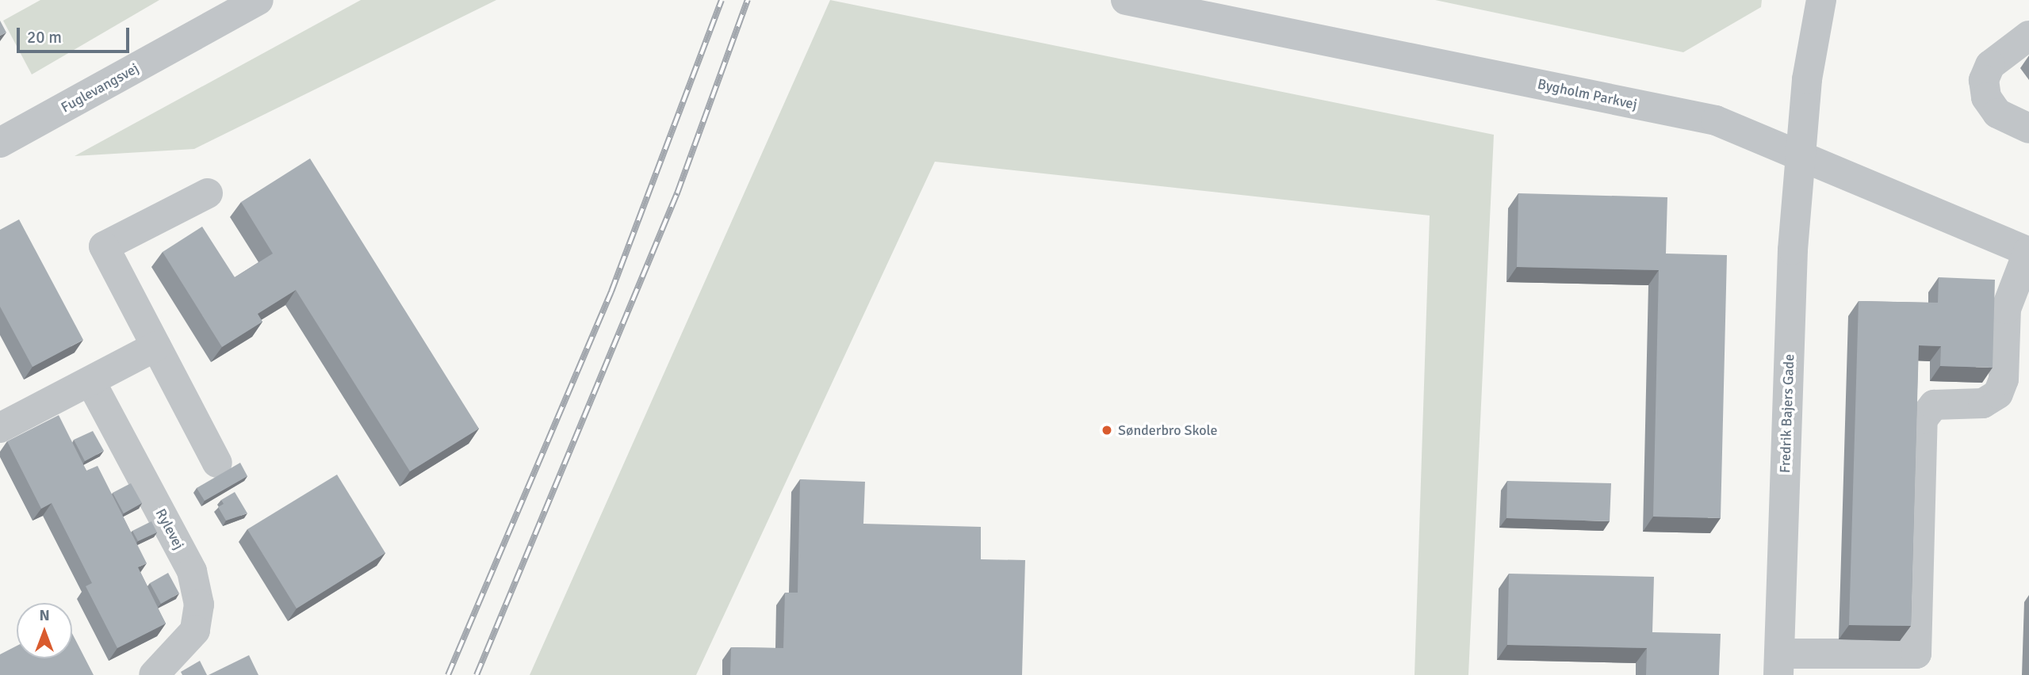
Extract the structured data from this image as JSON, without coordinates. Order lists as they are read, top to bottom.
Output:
{
  "streets": {
    "street": [
      "Fuglevangsvej",
      "Bygholm Parkvej",
      "Fredrik Bajers Gade",
      "Rylevej"
    ]
  },
  "crossings": [
    ["Bygholm Parkvej", "Fredrik Bajers Gade"]
  ],
  "places": ["Sønderbro Skole"],
  "scale_bar": "20 m",
  "north": "top"
}
